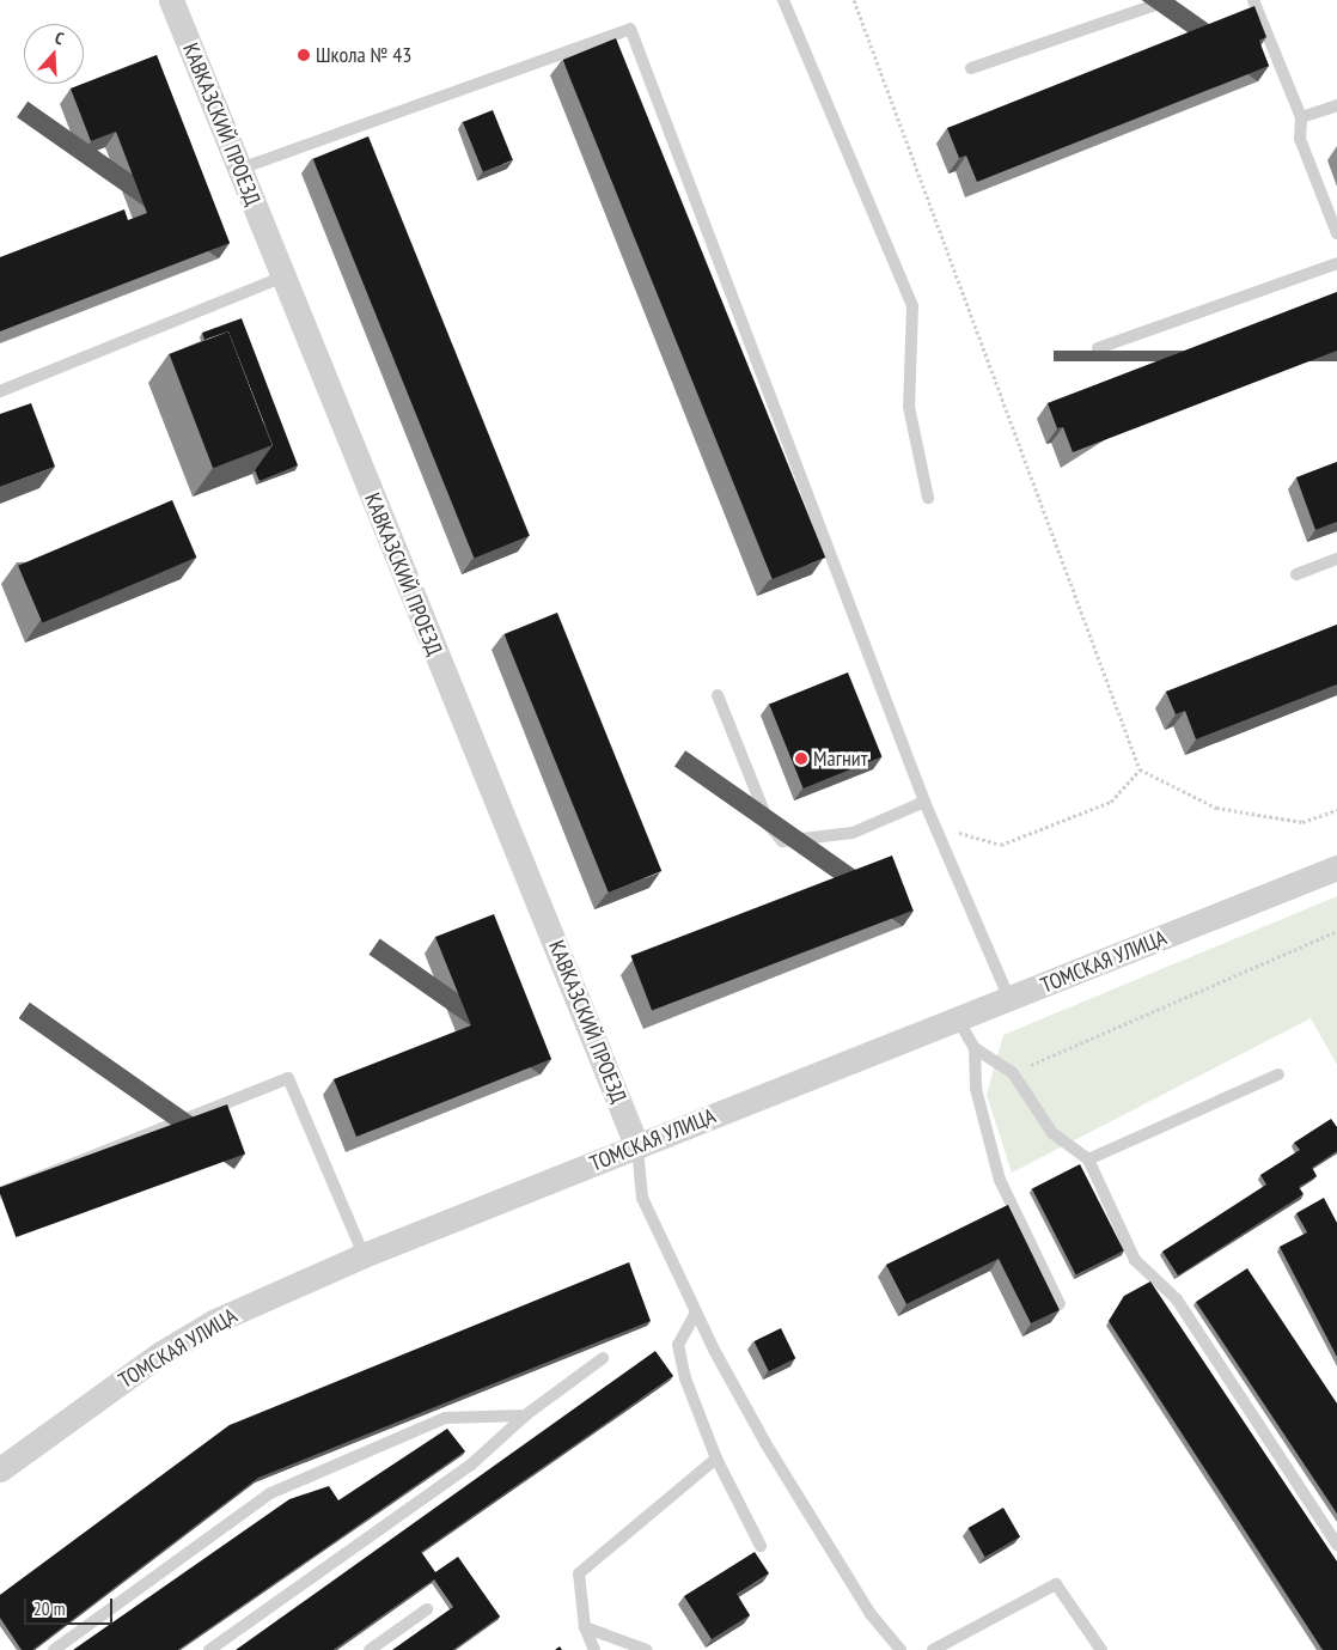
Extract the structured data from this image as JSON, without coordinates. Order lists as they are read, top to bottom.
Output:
{
  "streets": {
    "street": ["КАВКАЗСКИЙ ПРОЕЗД", "ТОМСКАЯ УЛИЦА"]
  },
  "crossings": [
    ["КАВКАЗСКИЙ ПРОЕЗД", "ТОМСКАЯ УЛИЦА"]
  ],
  "places": ["Школа № 43", "Магнит"],
  "scale_bar": "20 m",
  "north": "top"
}
